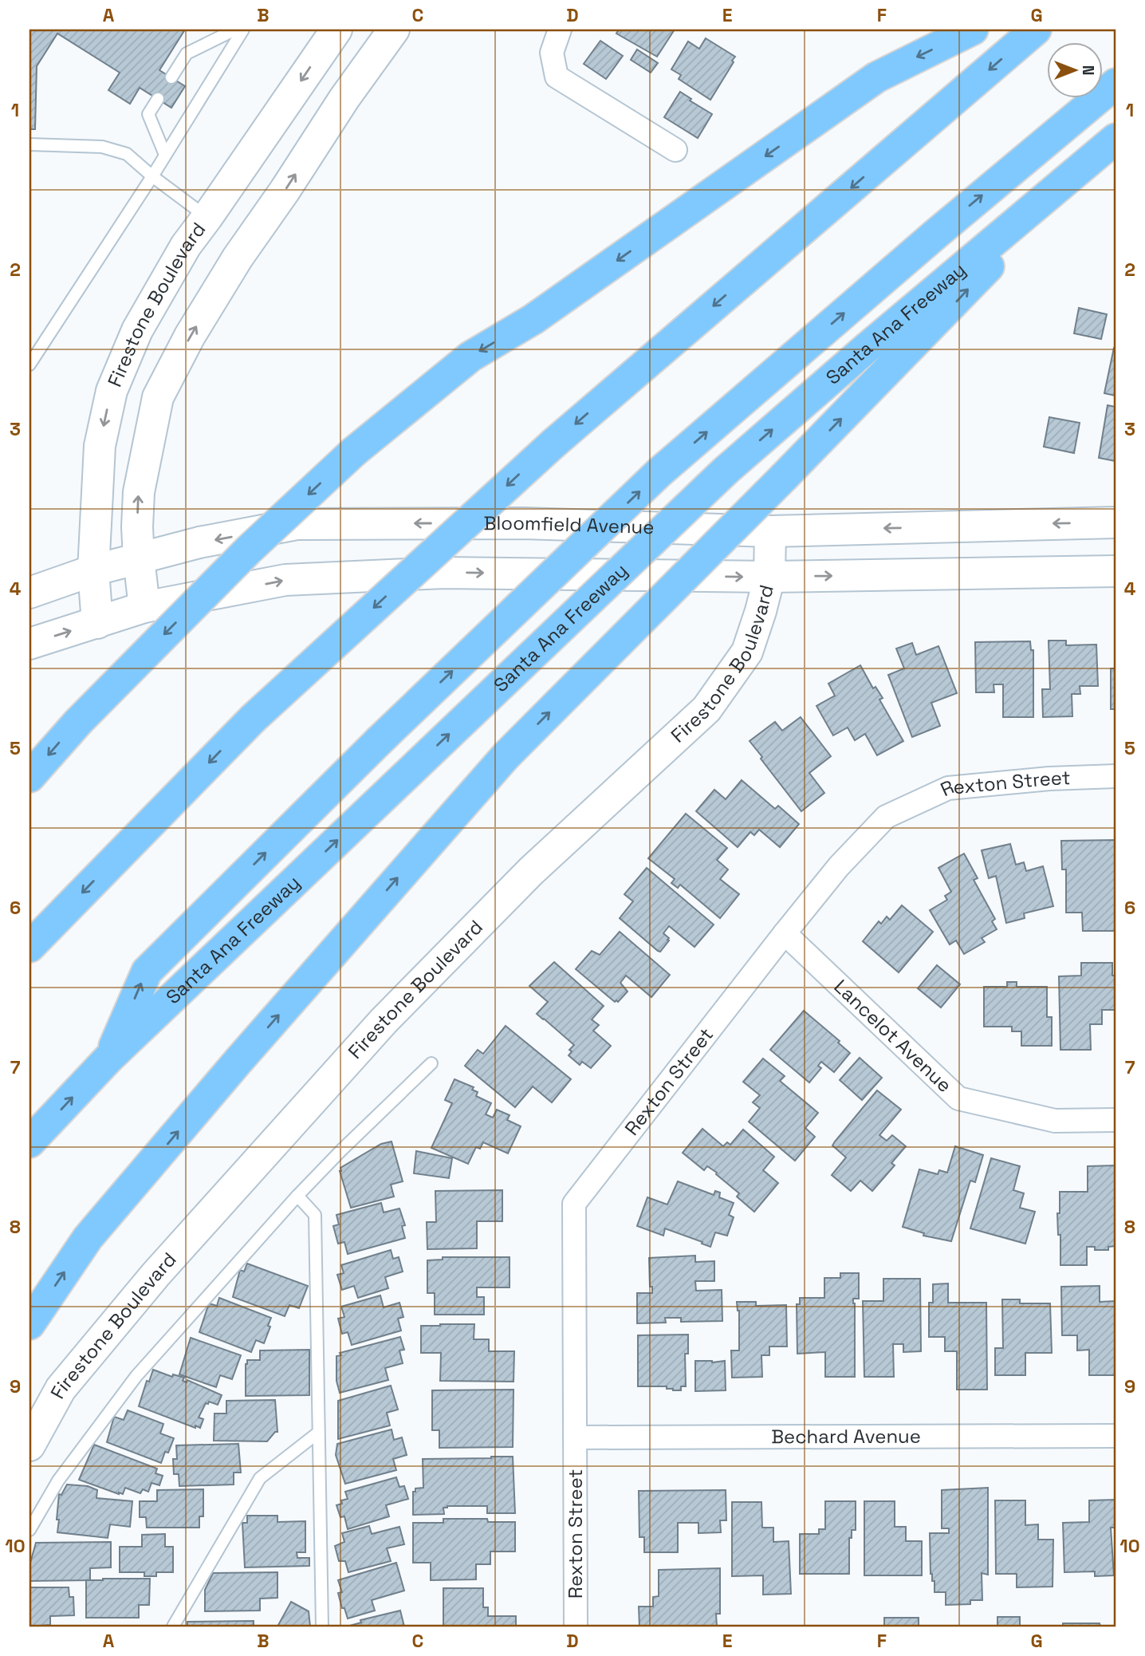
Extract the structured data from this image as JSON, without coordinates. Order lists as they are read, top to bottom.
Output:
{
  "streets": {
    "highway": ["Santa Ana Freeway"],
    "street": [
      "Firestone Boulevard",
      "Bloomfield Avenue",
      "Rexton Street",
      "Lancelot Avenue",
      "Bechard Avenue"
    ]
  },
  "crossings": [
    ["Firestone Boulevard", "Bloomfield Avenue"],
    ["Rexton Street", "Lancelot Avenue"],
    ["Rexton Street", "Bechard Avenue"]
  ],
  "north": "right",
  "grid": {
    "columns": [
      "A",
      "B",
      "C",
      "D",
      "E",
      "F",
      "G"
    ],
    "rows": [
      "1",
      "2",
      "3",
      "4",
      "5",
      "6",
      "7",
      "8",
      "9",
      "10"
    ]
  }
}
